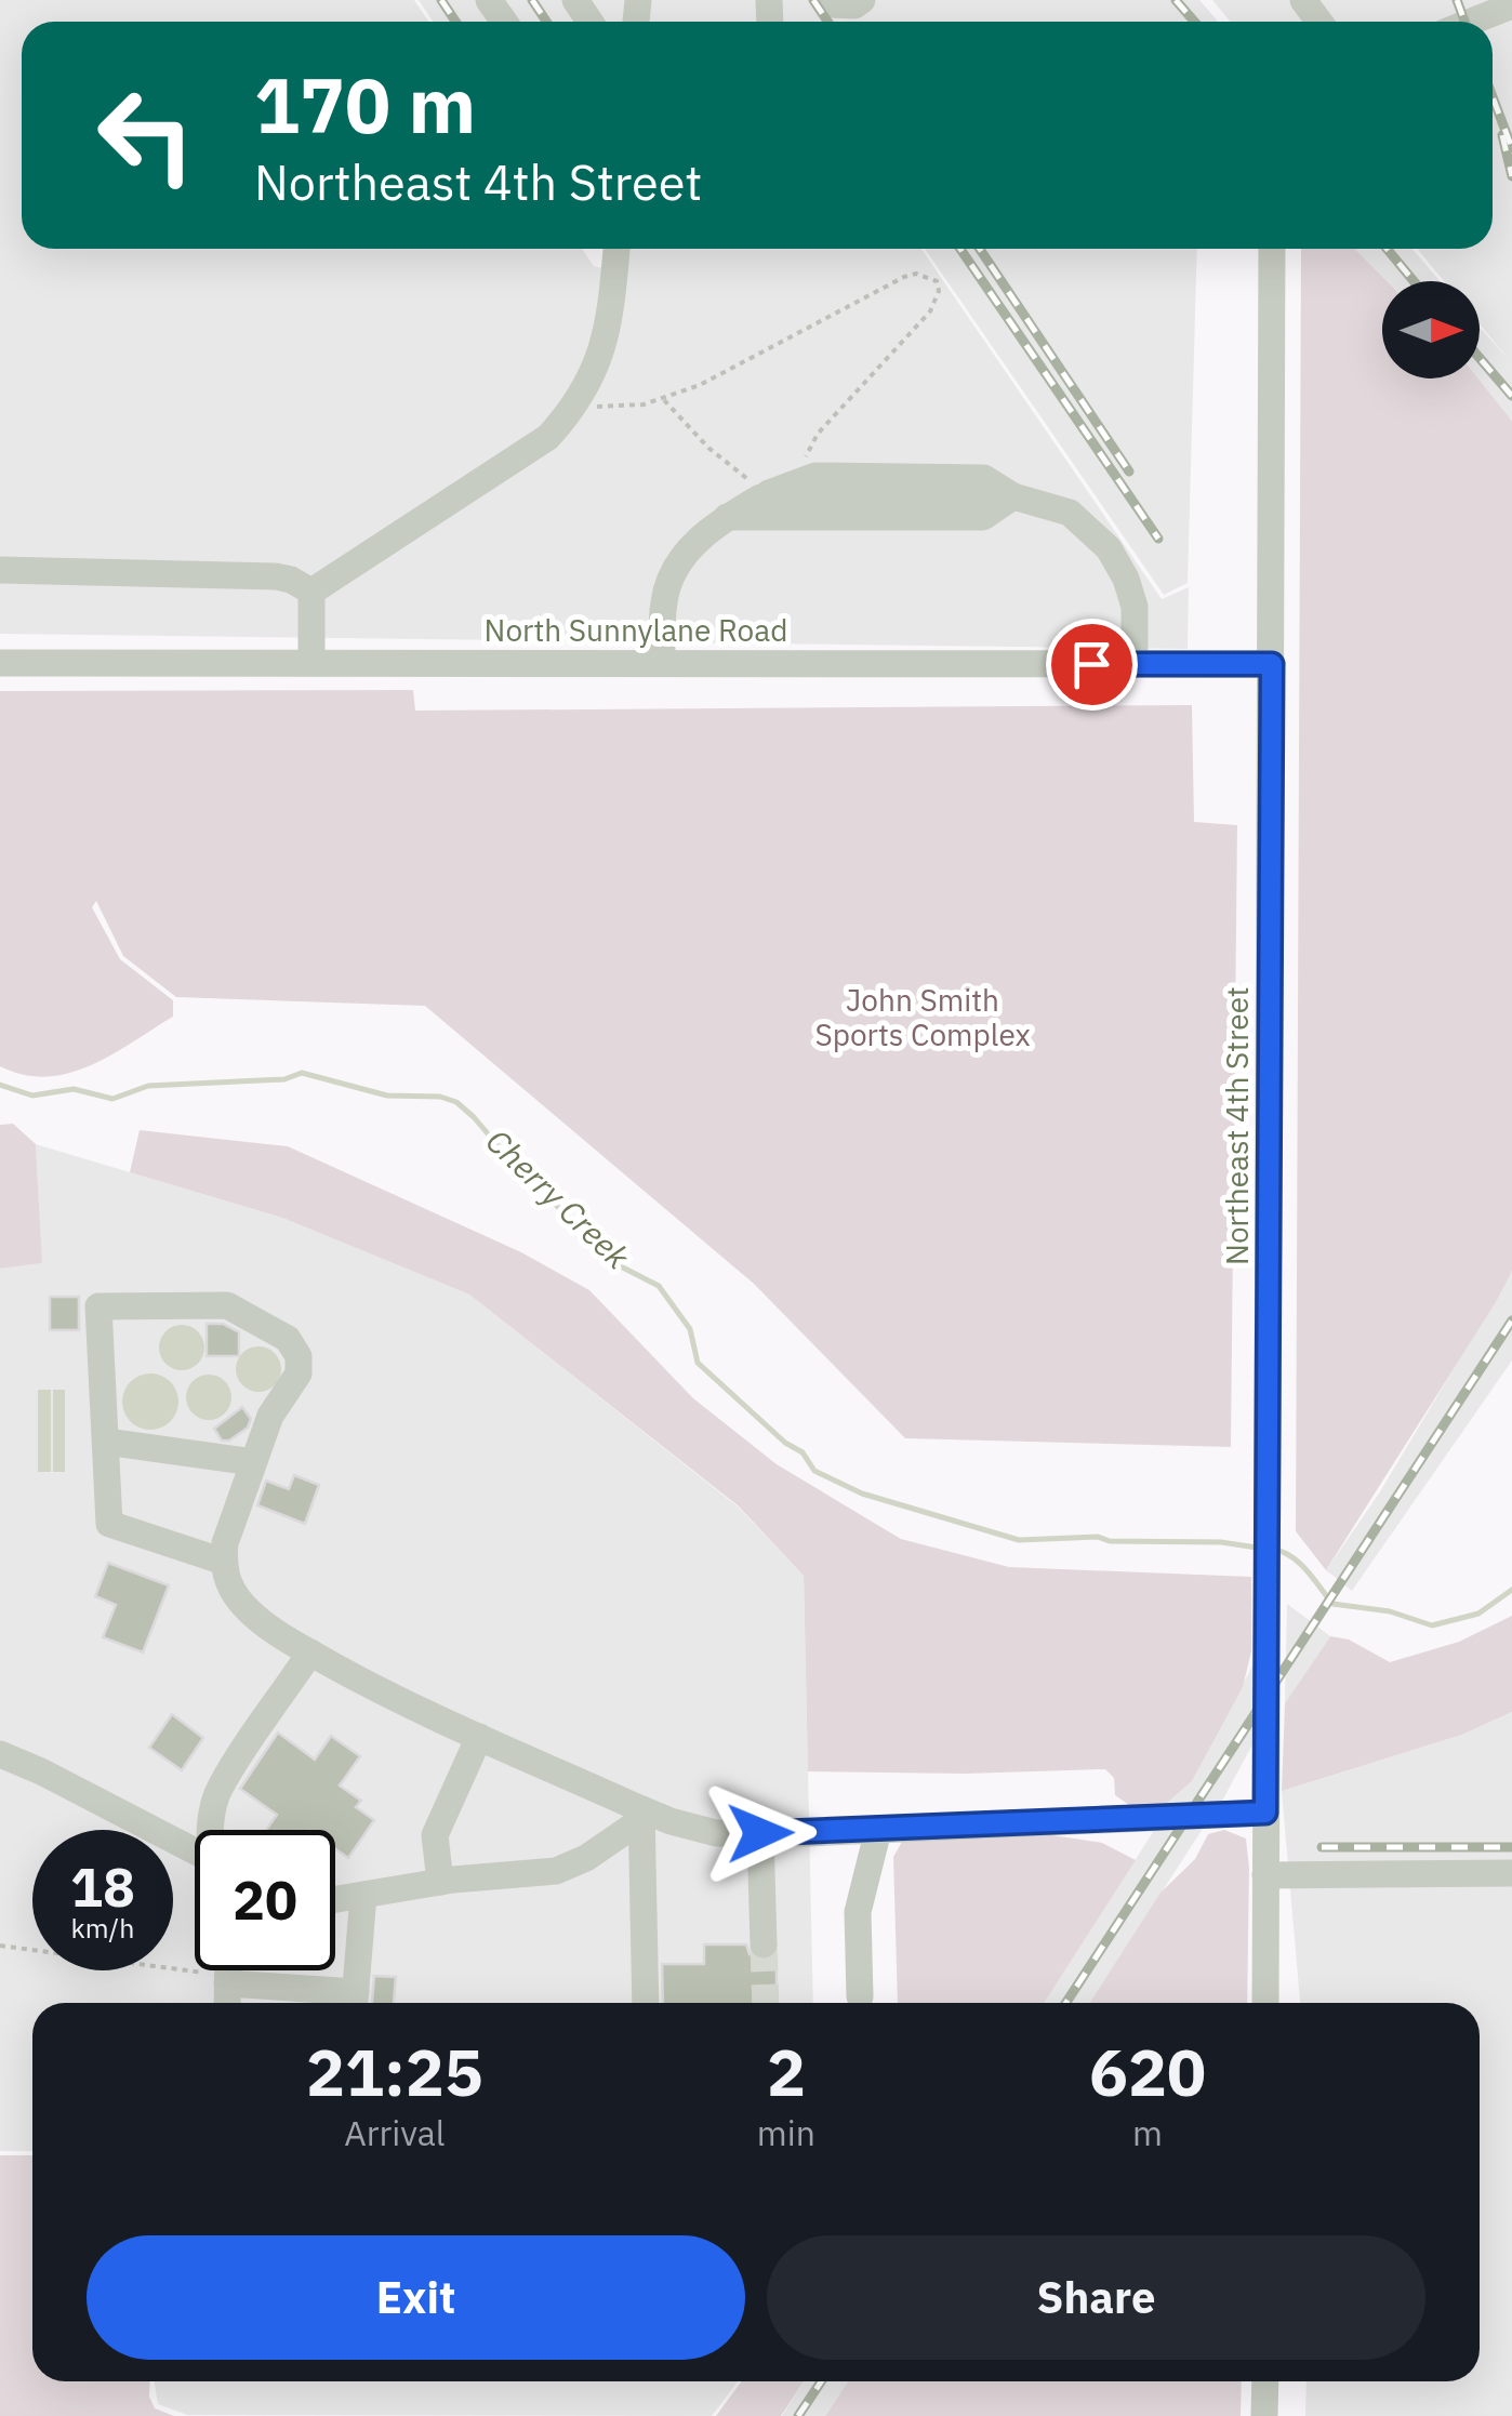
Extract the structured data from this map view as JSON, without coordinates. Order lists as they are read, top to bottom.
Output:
{
  "streets": {
    "street": ["North Sunnylane Road", "Northeast 4th Street"]
  },
  "crossings": [
    ["North Sunnylane Road", "Northeast 4th Street"]
  ],
  "water": ["Cherry Creek"],
  "parks": ["John Smith Sports Complex"],
  "north": "right",
  "page": {
    "turn": ["170 m", "Northeast 4th Street"],
    "speed": "18 km/h",
    "limit": "20",
    "eta": [
      "21:25",
      "Arrival",
      "2",
      "min",
      "620",
      "m"
    ],
    "buttons": ["Exit", "Share"]
  }
}
